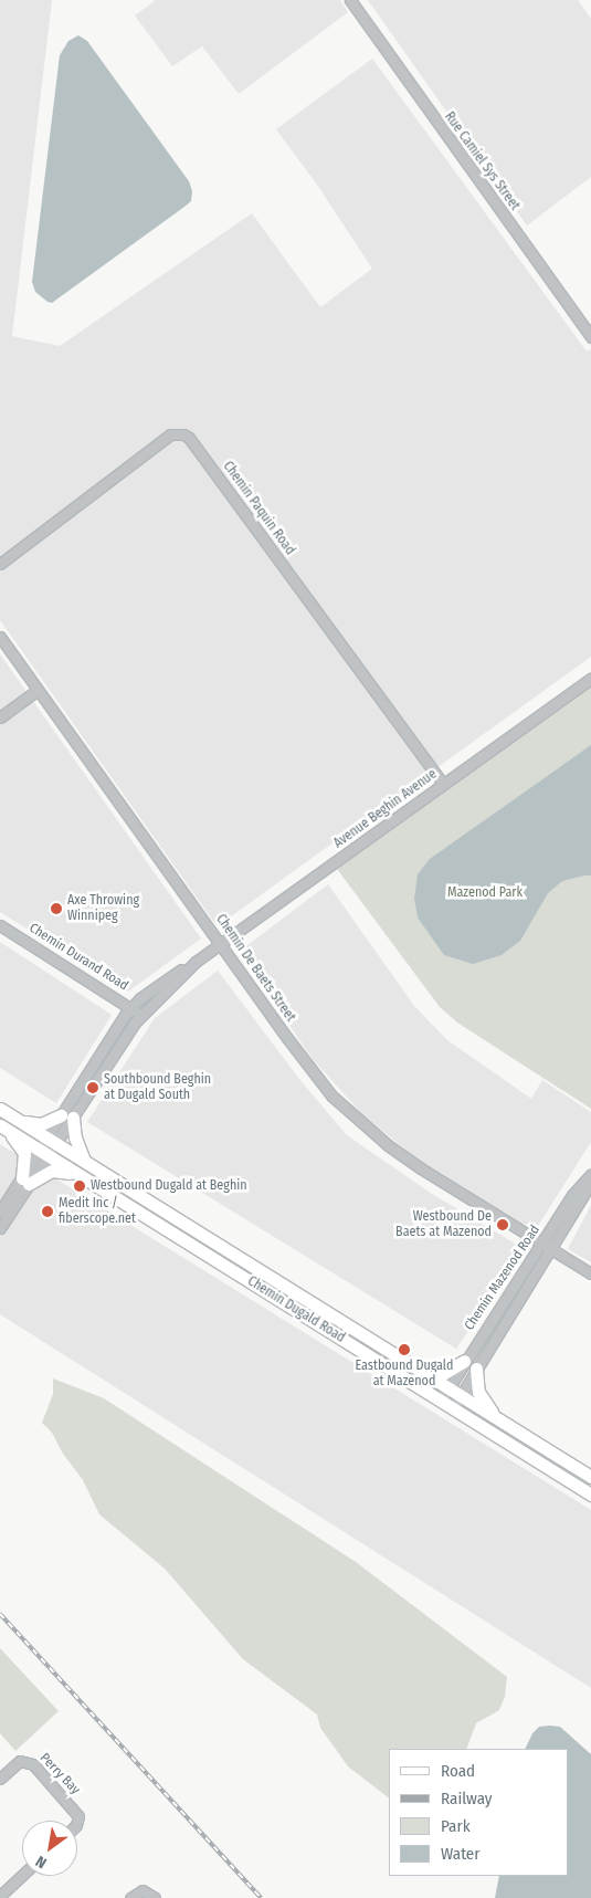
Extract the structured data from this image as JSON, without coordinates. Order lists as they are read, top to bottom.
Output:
{
  "streets": {
    "main road": ["Chemin Dugald Road"],
    "street": [
      "Rue Camiel Sys Street",
      "Chemin Paquin Road",
      "Avenue Beghin Avenue",
      "Chemin Durand Road",
      "Chemin De Baets Street",
      "Chemin Mazenod Road",
      "Perry Bay"
    ]
  },
  "crossings": [
    ["Chemin Paquin Road", "Avenue Beghin Avenue"],
    ["Avenue Beghin Avenue", "Chemin Durand Road"],
    ["Avenue Beghin Avenue", "Chemin De Baets Street"],
    ["Avenue Beghin Avenue", "Chemin Dugald Road"],
    ["Chemin De Baets Street", "Chemin Mazenod Road"],
    ["Chemin Mazenod Road", "Chemin Dugald Road"]
  ],
  "parks": ["Mazenod Park"],
  "places": [
    "Axe Throwing Winnipeg",
    "Southbound Beghin at Dugald South",
    "Westbound Dugald at Beghin",
    "Medit Inc / fiberscope.net",
    "Westbound De Baets at Mazenod",
    "Eastbound Dugald at Mazenod"
  ],
  "legend": [
    "Road",
    "Railway",
    "Park",
    "Water"
  ],
  "north": "bottom left"
}
